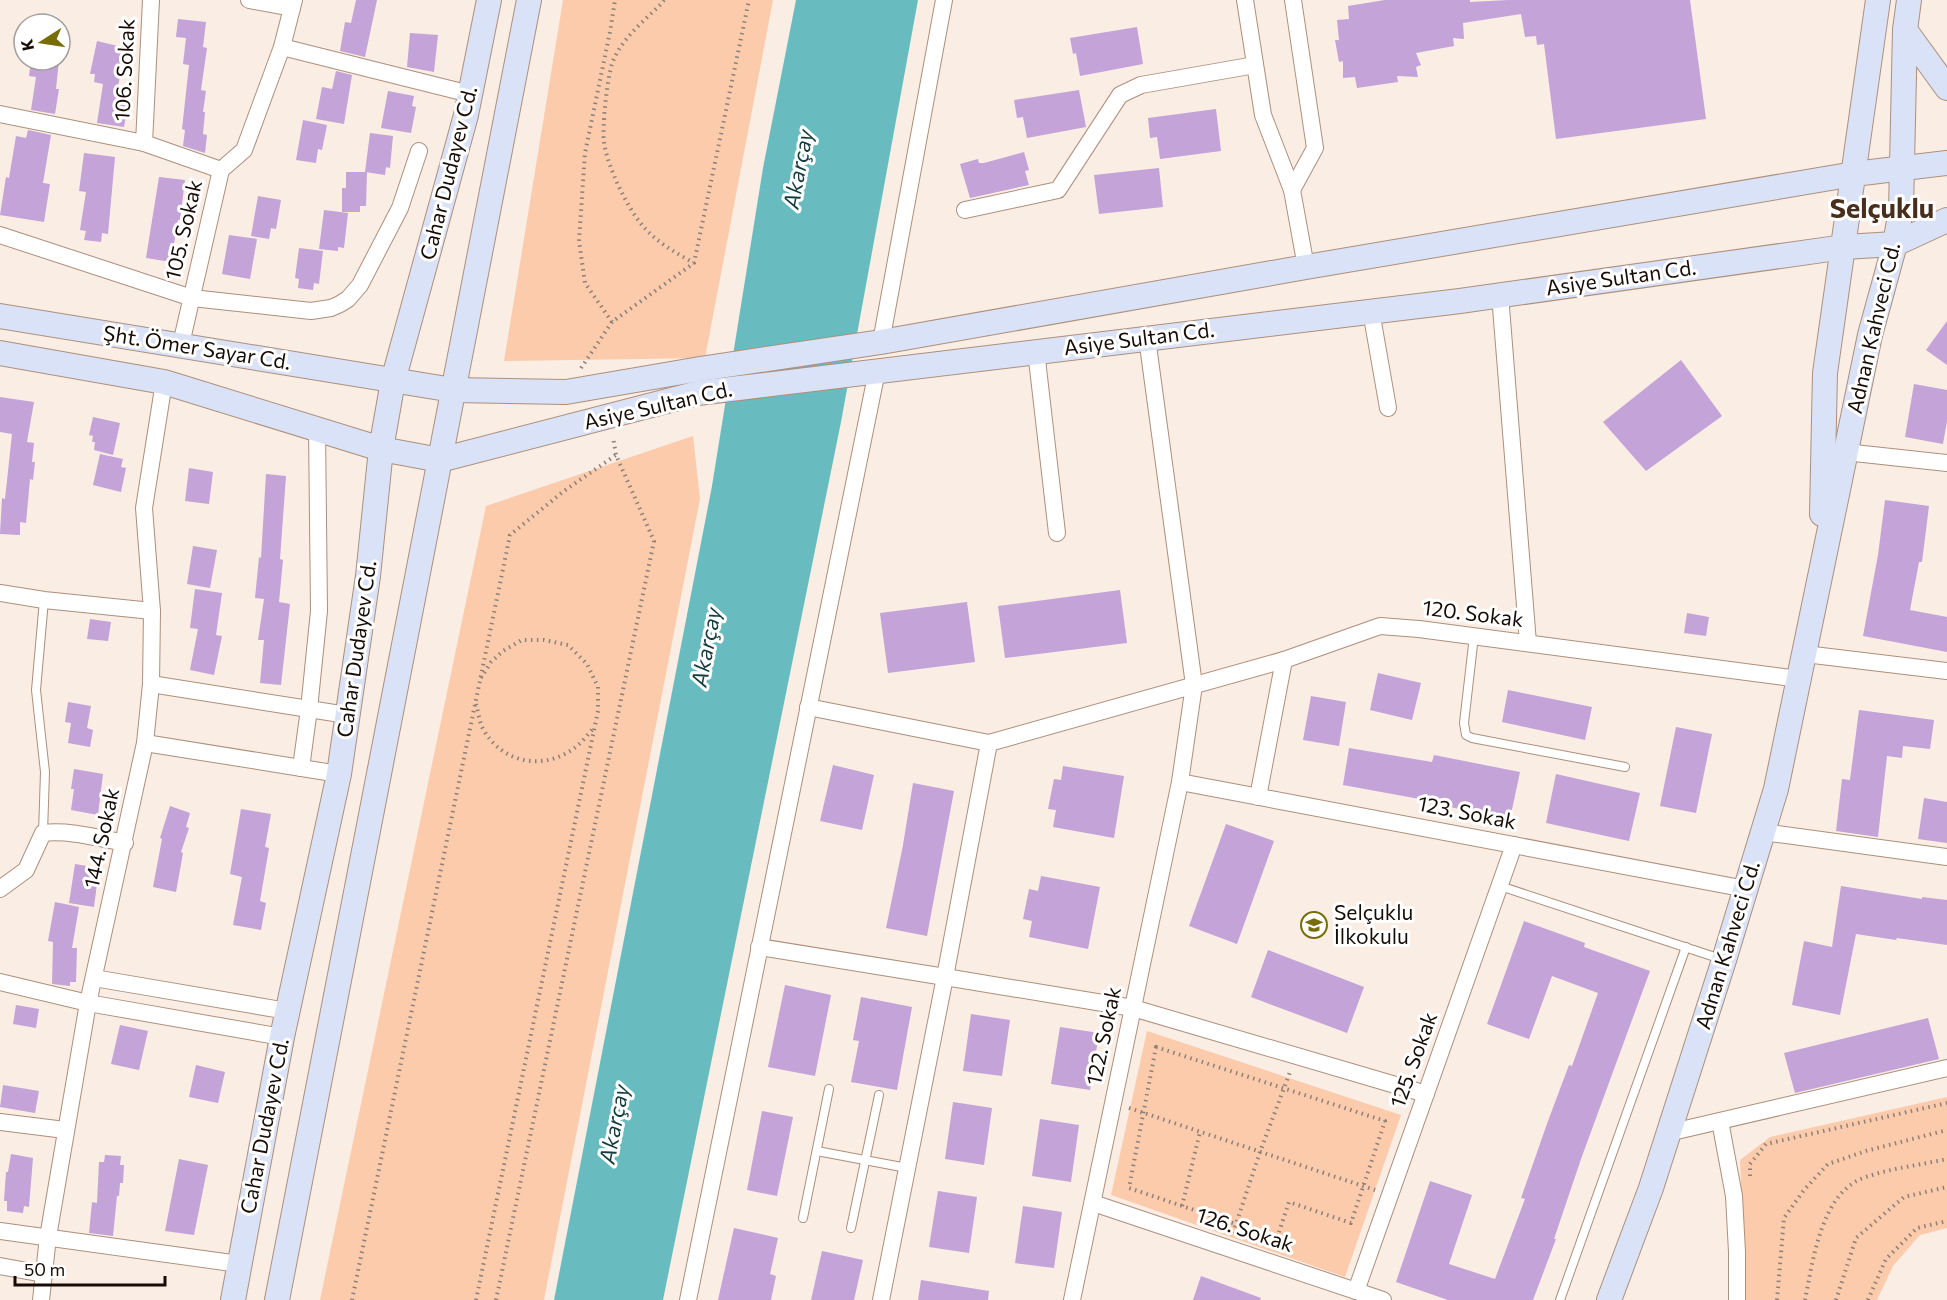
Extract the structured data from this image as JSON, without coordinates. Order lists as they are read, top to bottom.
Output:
{
  "streets": {
    "main road": [
      "Cahar Dudayev Cd.",
      "Asiye Sultan Cd.",
      "Adnan Kahveci Cd.",
      "Şht. Ömer Sayar Cd."
    ],
    "street": [
      "106. Sokak",
      "105. Sokak",
      "120. Sokak",
      "123. Sokak",
      "144. Sokak",
      "122. Sokak",
      "125. Sokak",
      "126. Sokak"
    ]
  },
  "crossings": [
    ["Cahar Dudayev Cd.", "Asiye Sultan Cd."],
    ["Cahar Dudayev Cd.", "Şht. Ömer Sayar Cd."],
    ["105. Sokak", "Şht. Ömer Sayar Cd."],
    ["Asiye Sultan Cd.", "Adnan Kahveci Cd."],
    ["Asiye Sultan Cd.", "Şht. Ömer Sayar Cd."],
    ["Asiye Sultan Cd.", "122. Sokak"],
    ["Adnan Kahveci Cd.", "120. Sokak"],
    ["Adnan Kahveci Cd.", "123. Sokak"],
    ["Şht. Ömer Sayar Cd.", "144. Sokak"],
    ["120. Sokak", "122. Sokak"],
    ["123. Sokak", "122. Sokak"],
    ["123. Sokak", "125. Sokak"],
    ["122. Sokak", "126. Sokak"],
    ["125. Sokak", "126. Sokak"]
  ],
  "districts": ["Selçuklu"],
  "water": ["Akarçay"],
  "places": {
    "school or university": ["Selçuklu İlkokulu"]
  },
  "scale_bar": "50 m",
  "north": "left"
}
